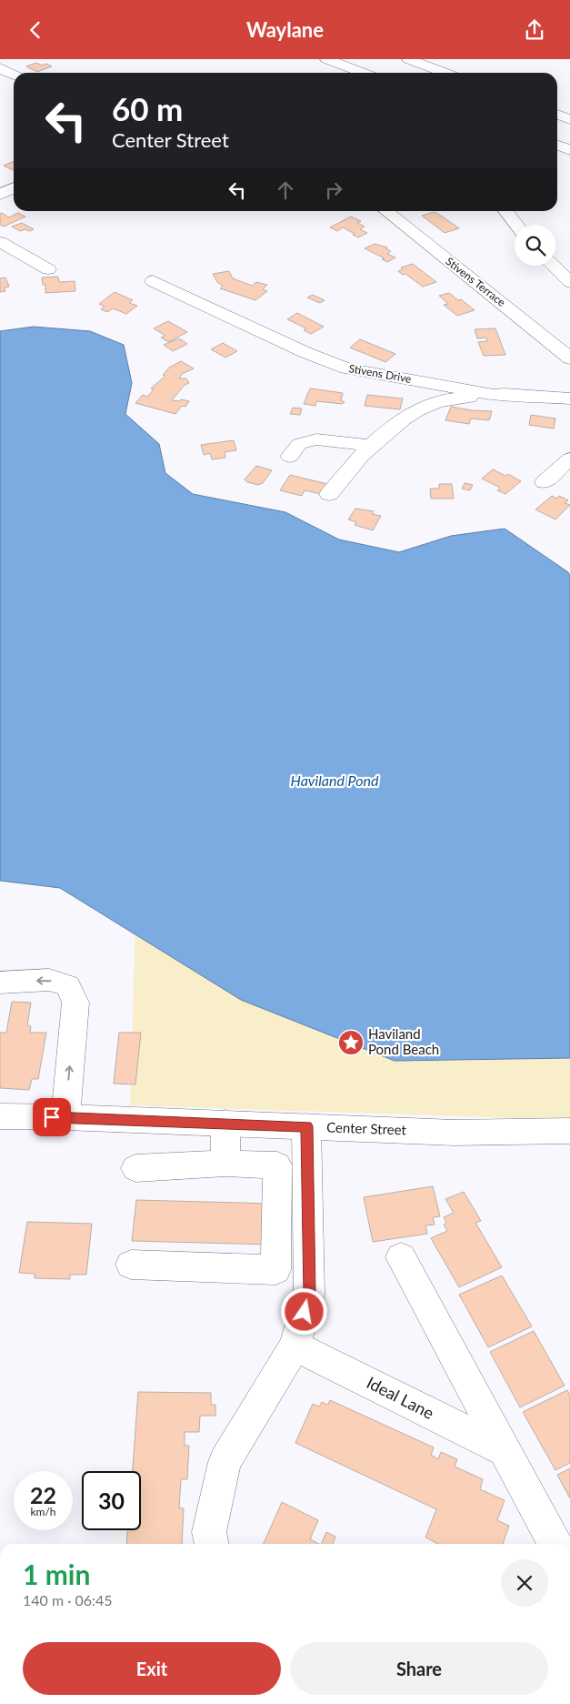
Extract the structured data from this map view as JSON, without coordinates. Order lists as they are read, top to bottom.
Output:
{
  "streets": {
    "main road": [
      "Stivens Terrace",
      "Stivens Drive",
      "Center Street",
      "Ideal Lane"
    ]
  },
  "water": ["Haviland Pond"],
  "places": {
    "place": ["Haviland Pond Beach"]
  },
  "page": {
    "header": "Waylane",
    "turn": ["60 m", "Center Street"],
    "speed": "22 km/h",
    "limit": "30",
    "heading": ["1 min", "140 m · 06:45"],
    "buttons": ["Exit", "Share"]
  }
}
